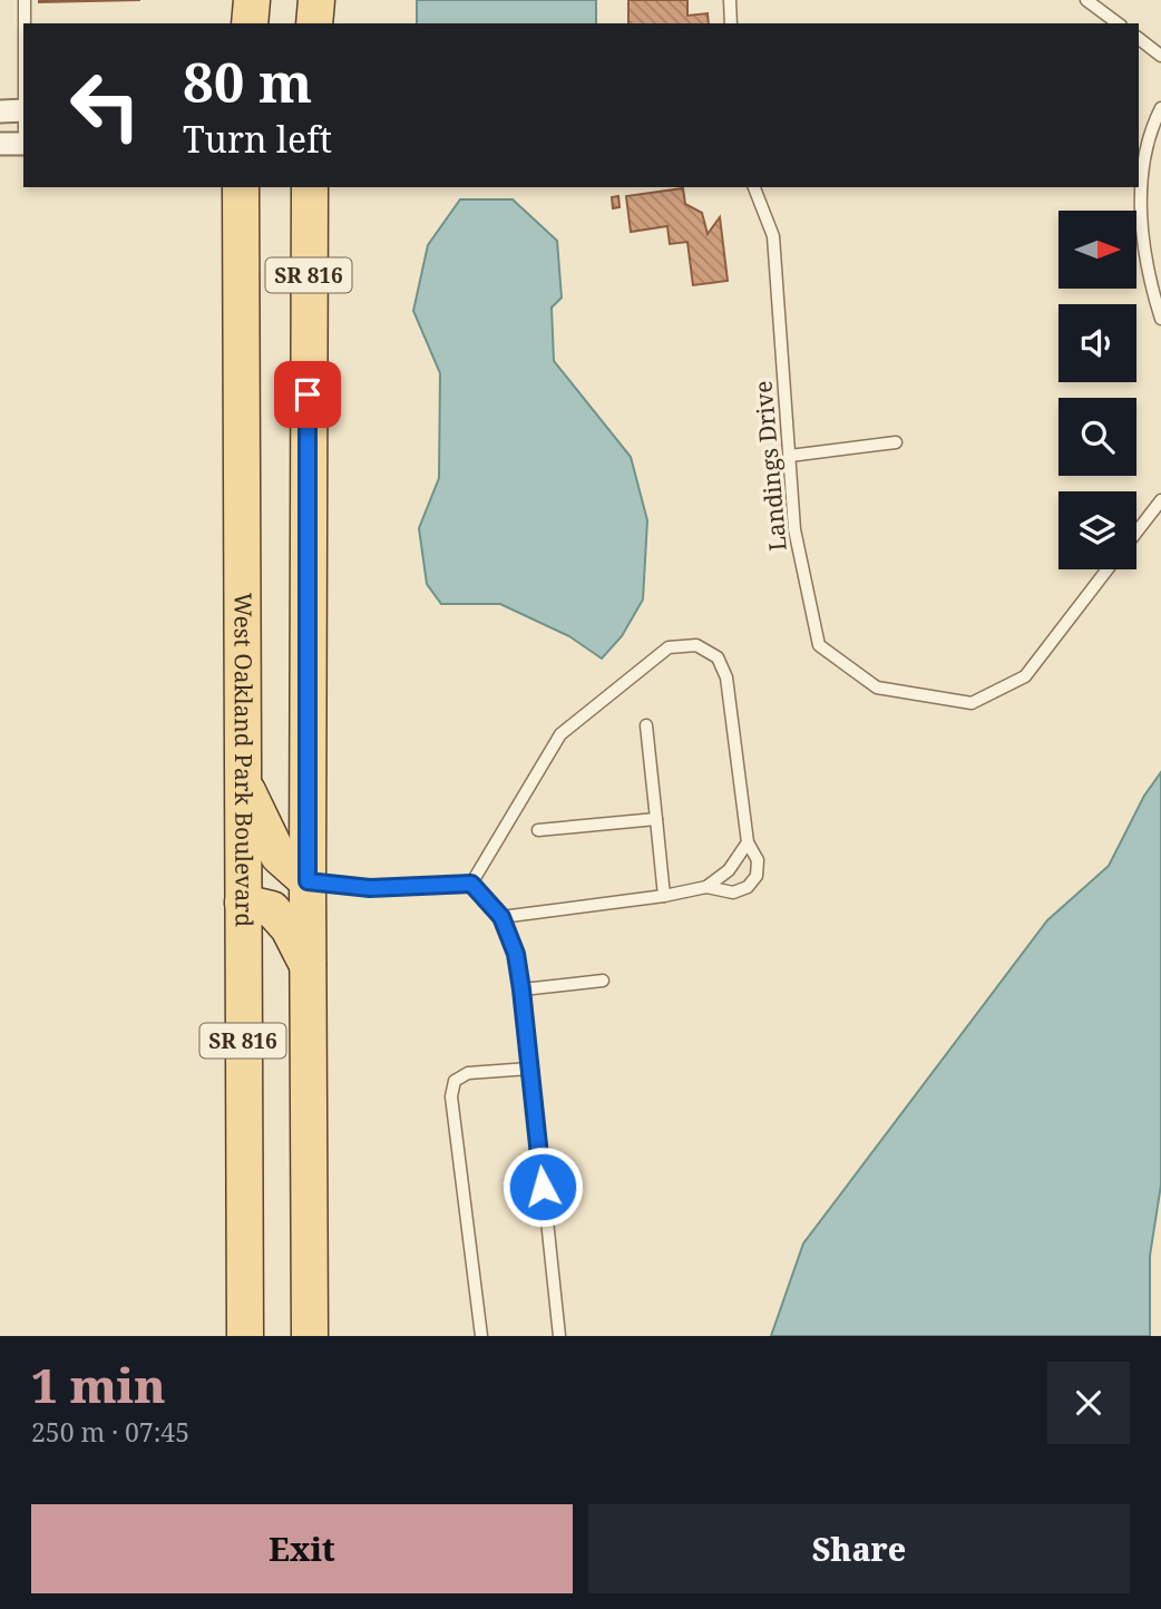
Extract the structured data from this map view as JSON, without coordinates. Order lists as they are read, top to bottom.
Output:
{
  "streets": {
    "main road": ["SR 816", "West Oakland Park Boulevard"],
    "lane": ["Landings Drive"]
  },
  "north": "right",
  "page": {
    "turn": ["80 m", "Turn left"],
    "heading": ["1 min", "250 m · 07:45"],
    "buttons": ["Exit", "Share"]
  }
}
